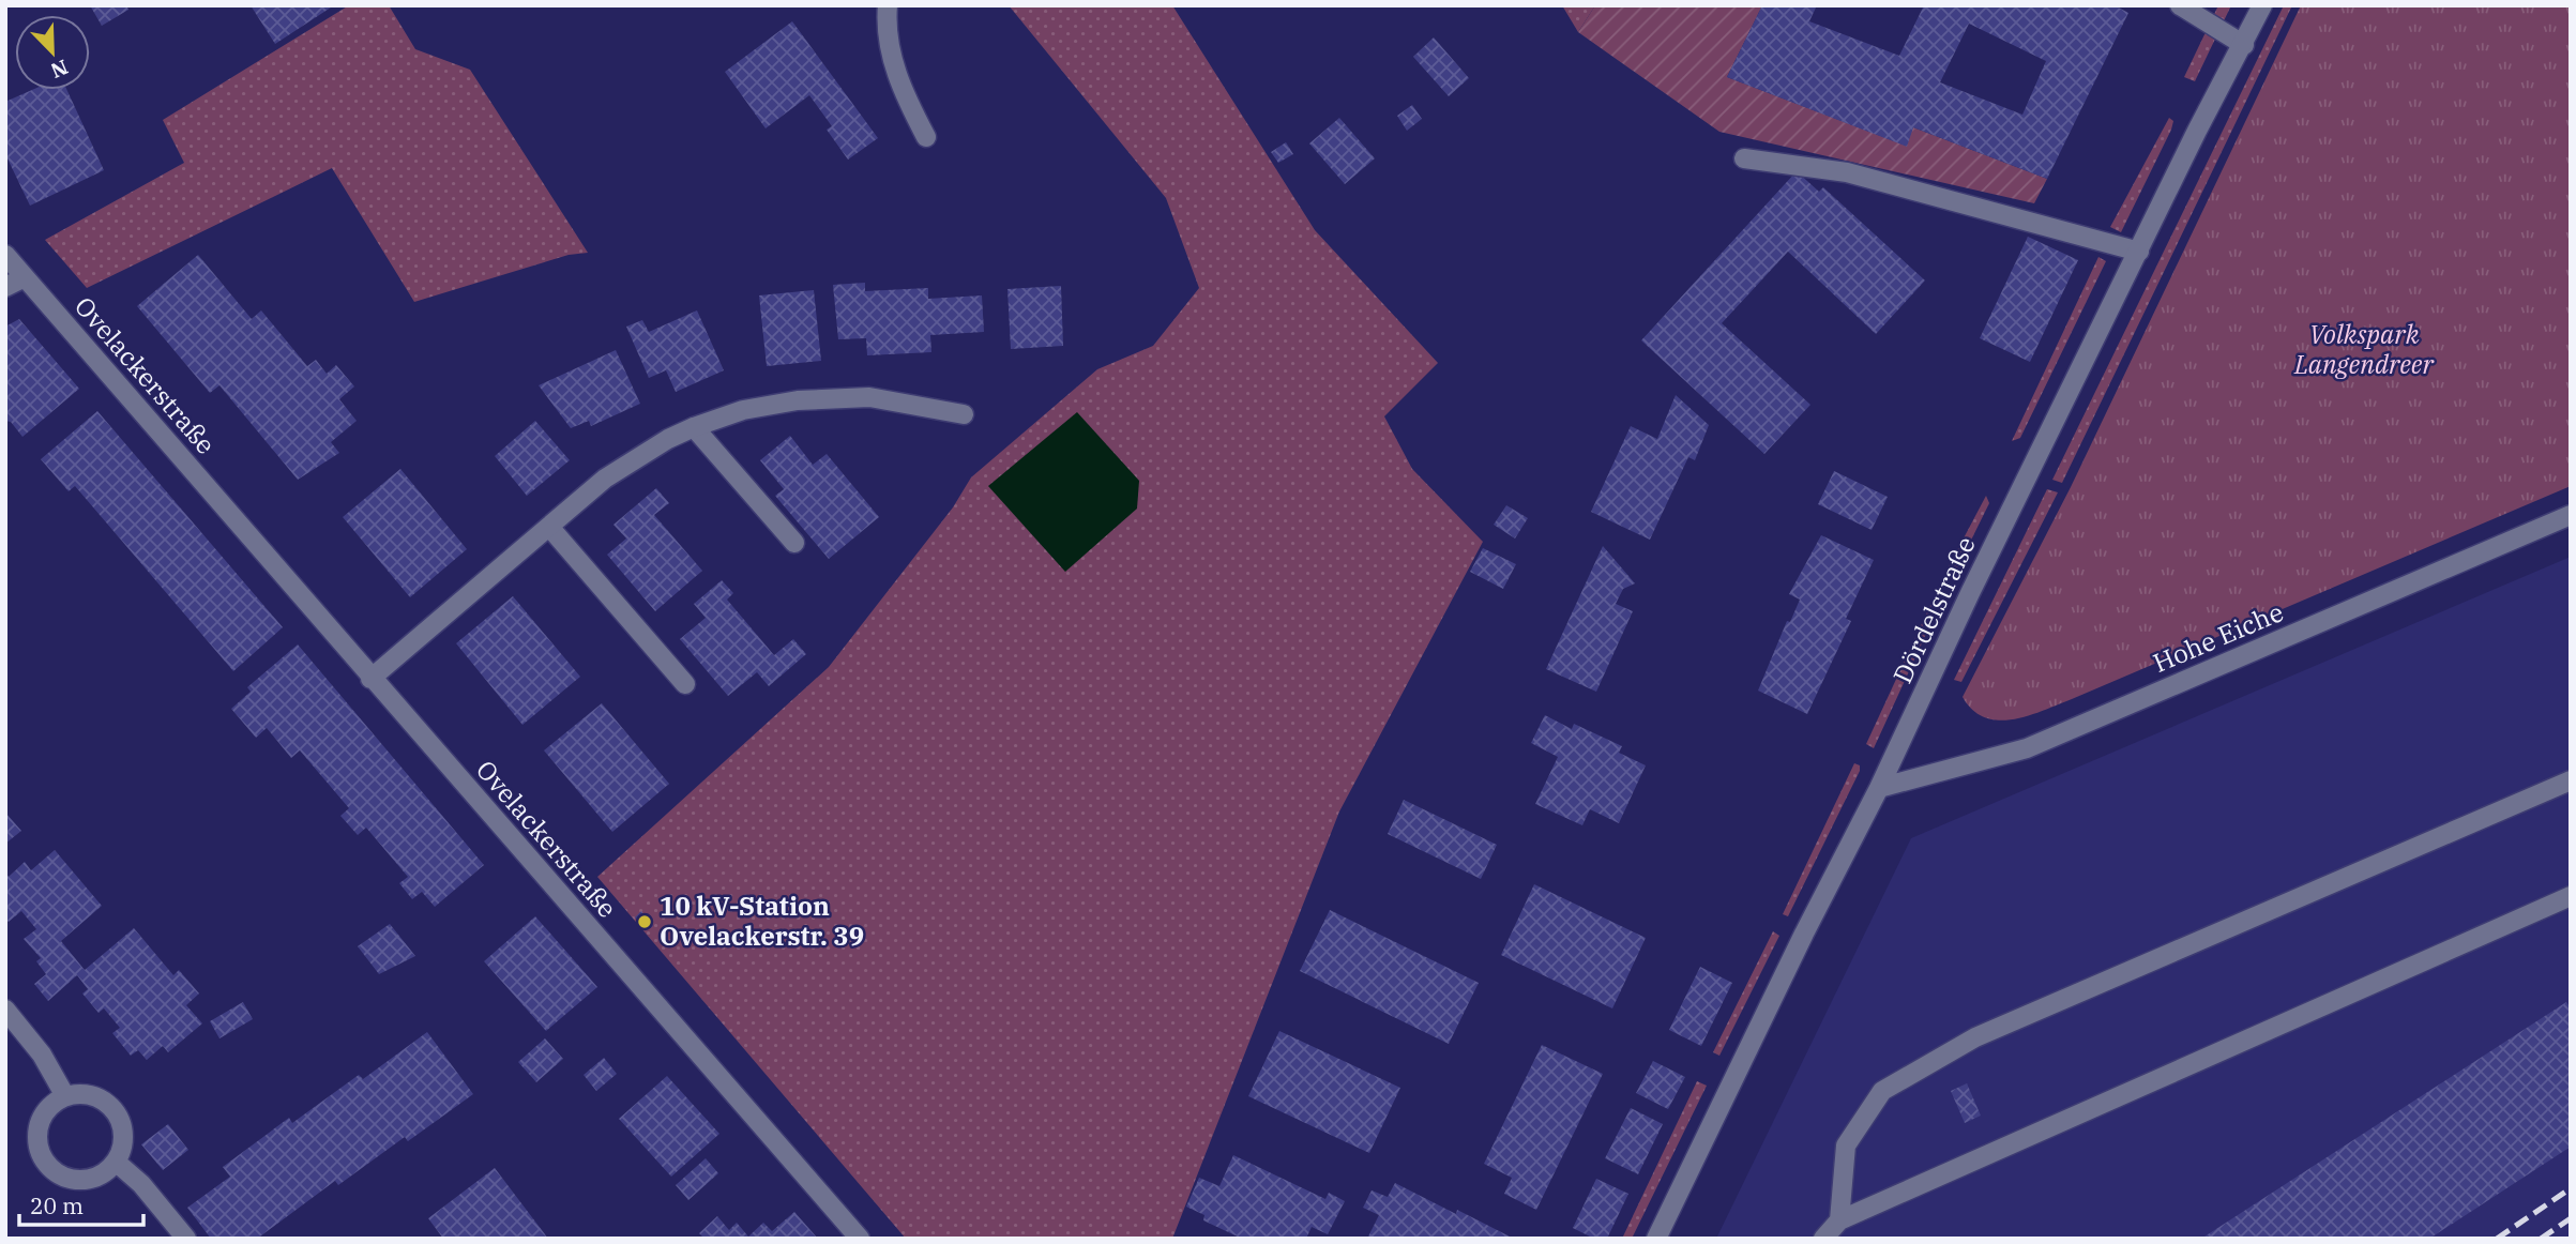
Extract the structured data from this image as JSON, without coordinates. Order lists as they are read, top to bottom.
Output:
{
  "streets": {
    "street": ["Ovelackerstraße", "Dördelstraße", "Hohe Eiche"]
  },
  "crossings": [
    ["Dördelstraße", "Hohe Eiche"]
  ],
  "parks": ["Volkspark Langendreer"],
  "places": ["10 kV-Station Ovelackerstr. 39"],
  "scale_bar": "20 m",
  "north": "bottom right"
}
